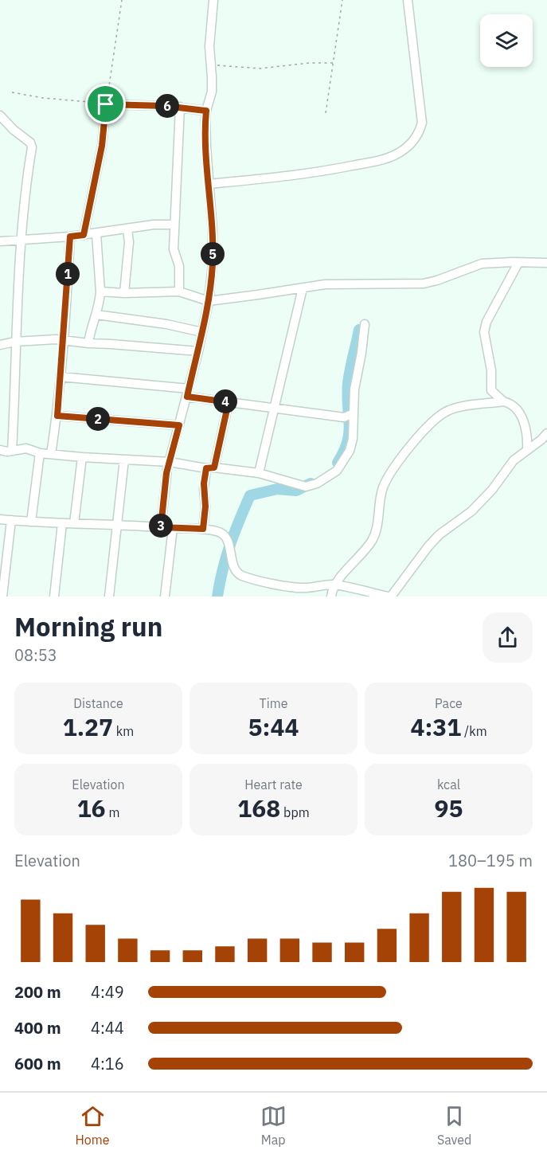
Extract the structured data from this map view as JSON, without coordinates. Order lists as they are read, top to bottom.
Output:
{
  "page": {
    "pins": [
      "6",
      "5",
      "1",
      "4",
      "2",
      "3"
    ],
    "heading": ["Morning run", "08:53"],
    "stats": [
      ["Distance", "1.27 km"],
      ["Time", "5:44"],
      ["Pace", "4:31 /km"],
      ["Elevation", "16 m"],
      ["Heart rate", "168 bpm"],
      ["kcal", "95"]
    ],
    "chart": ["Elevation", "180–195 m"],
    "list": [
      {
        "name": "200 m",
        "note": "4:49"
      },
      {
        "name": "400 m",
        "note": "4:44"
      },
      {
        "name": "600 m",
        "note": "4:16"
      }
    ],
    "tabs": ["Home", "Map", "Saved"]
  }
}
